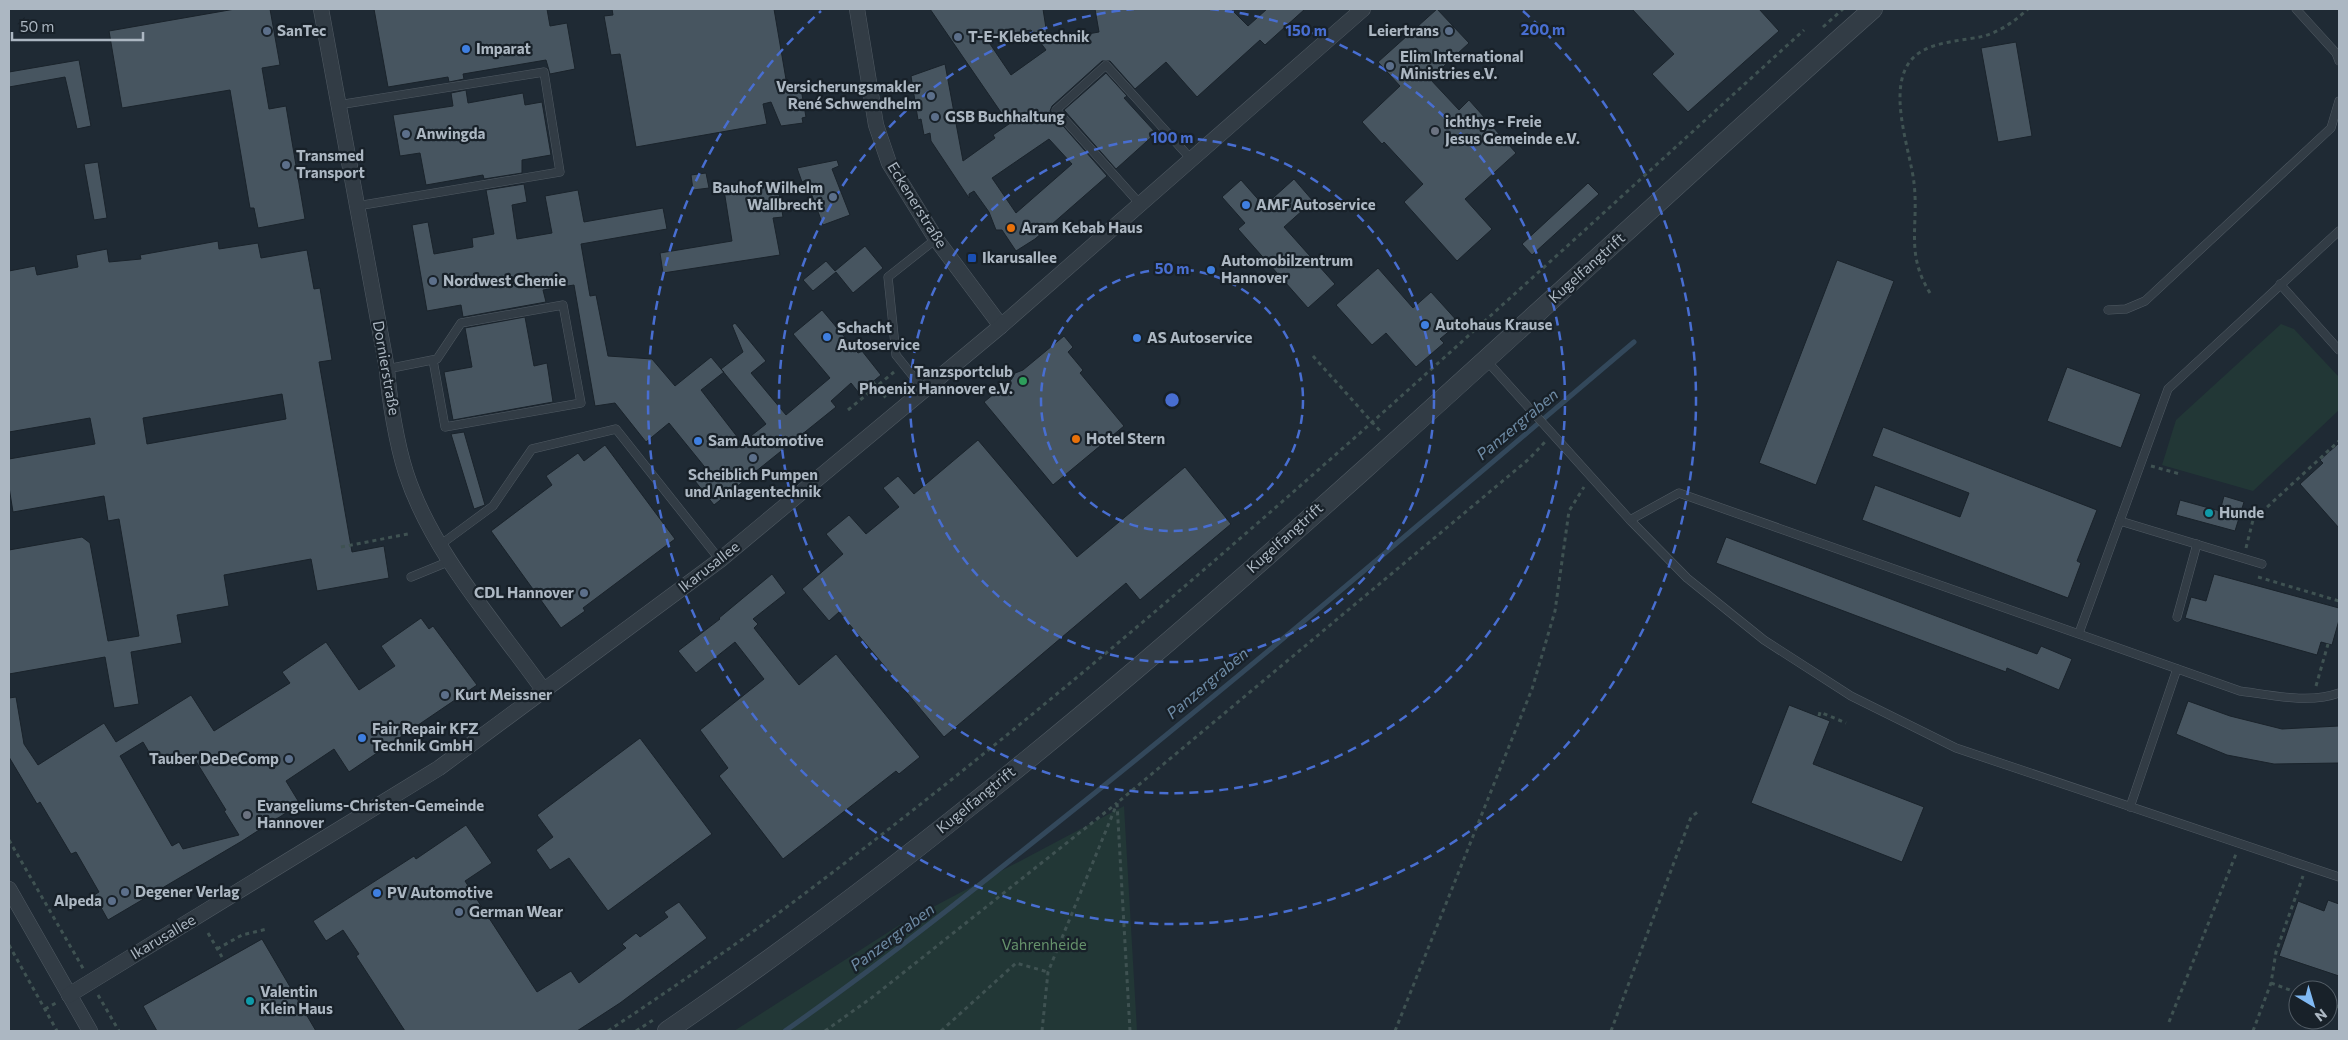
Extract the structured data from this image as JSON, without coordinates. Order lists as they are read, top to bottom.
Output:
{
  "streets": {
    "street": [
      "Eckenerstraße",
      "Kugelfangtrift",
      "Dornierstraße",
      "Ikarusallee"
    ]
  },
  "crossings": [
    ["Eckenerstraße", "Ikarusallee"],
    ["Dornierstraße", "Ikarusallee"]
  ],
  "water": ["Panzergraben"],
  "parks": ["Vahrenheide"],
  "places": {
    "other": [
      "SanTec",
      "Leiertrans",
      "T-E-Klebetechnik",
      "Imparat",
      "Elim International Ministries e.V.",
      "Versicherungsmakler René Schwendhelm",
      "GSB Buchhaltung",
      "ichthys - Freie Jesus Gemeinde e.V.",
      "Anwingda",
      "Transmed Transport",
      "Bauhof Wilhelm Wallbrecht",
      "AMF Autoservice",
      "Aram Kebab Haus",
      "Automobilzentrum Hannover",
      "Nordwest Chemie",
      "Autohaus Krause",
      "Schacht Autoservice",
      "AS Autoservice",
      "Tanzsportclub Phoenix Hannover e.V.",
      "Hotel Stern",
      "Sam Automotive",
      "Scheiblich Pumpen und Anlagentechnik",
      "Hunde",
      "CDL Hannover",
      "Kurt Meissner",
      "Fair Repair KFZ Technik GmbH",
      "Tauber DeDeComp",
      "Evangeliums-Christen-Gemeinde Hannover",
      "Degener Verlag",
      "PV Automotive",
      "Alpeda",
      "German Wear",
      "Valentin Klein Haus"
    ],
    "transit": ["Ikarusallee"]
  },
  "scale_bar": "50 m",
  "north": "bottom right",
  "rings": [
    "200 m",
    "150 m",
    "100 m",
    "50 m"
  ]
}
